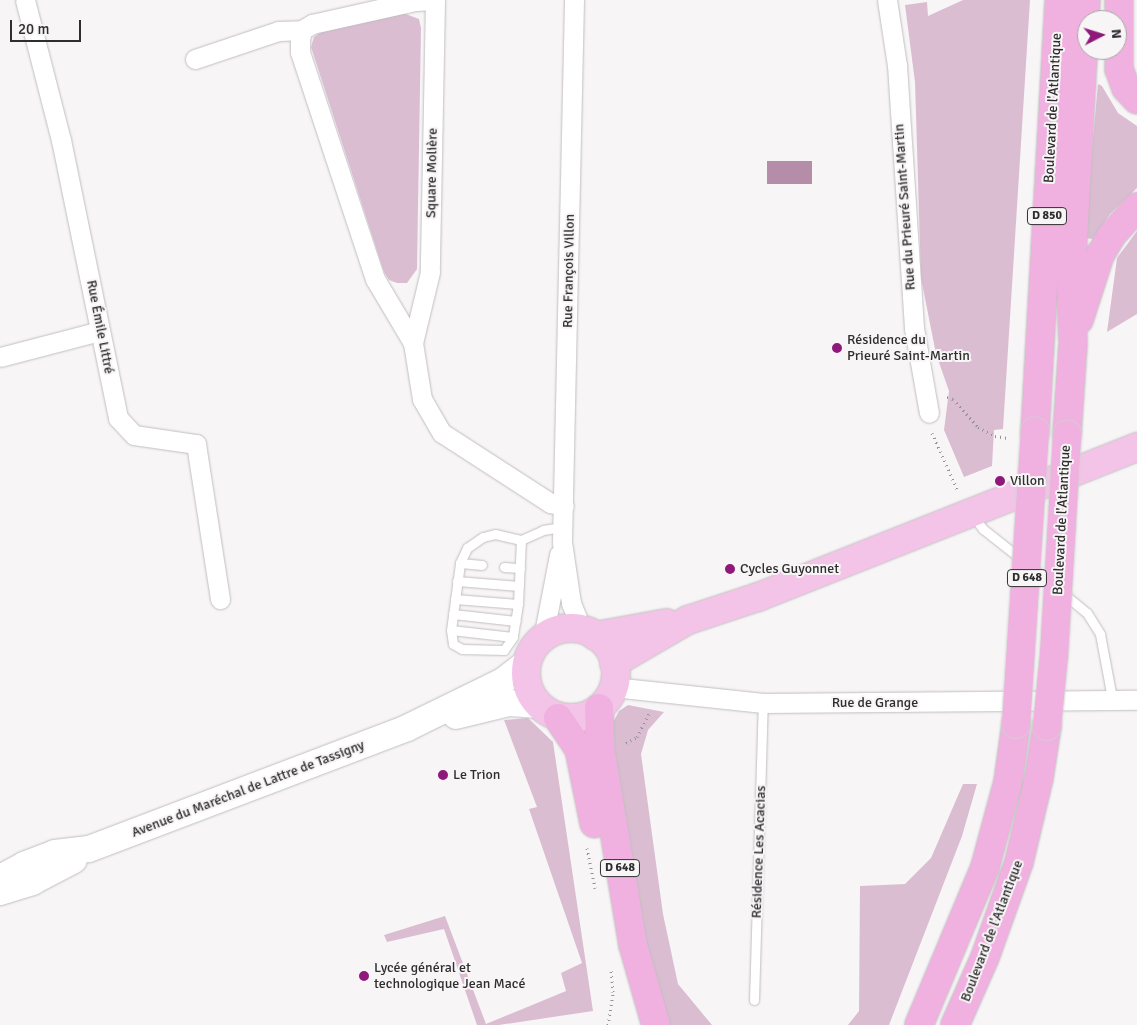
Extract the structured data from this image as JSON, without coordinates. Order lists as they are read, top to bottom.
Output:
{
  "streets": {
    "highway": ["Boulevard de l'Atlantique", "D 850", "D 648"],
    "main road": ["Avenue du Maréchal de Lattre de Tassigny"],
    "street": [
      "Square Molière",
      "Rue du Prieuré Saint-Martin",
      "Rue François Villon",
      "Rue Émile Littré",
      "Rue de Grange"
    ],
    "lane": ["Résidence Les Acacias"]
  },
  "crossings": [
    ["Boulevard de l'Atlantique", "D 648"],
    ["Square Molière", "Rue François Villon"],
    ["Rue François Villon", "D 648"],
    ["Rue François Villon", "Rue de Grange"],
    ["Rue François Villon", "Avenue du Maréchal de Lattre de Tassigny"],
    ["D 648", "Rue de Grange"],
    ["D 648", "Avenue du Maréchal de Lattre de Tassigny"],
    ["Rue de Grange", "Avenue du Maréchal de Lattre de Tassigny"],
    ["Rue de Grange", "Résidence Les Acacias"]
  ],
  "places": [
    "Résidence du Prieuré Saint-Martin",
    "Villon",
    "Cycles Guyonnet",
    "Le Trion",
    "Lycée général et technologique Jean Macé"
  ],
  "scale_bar": "20 m",
  "north": "right"
}
